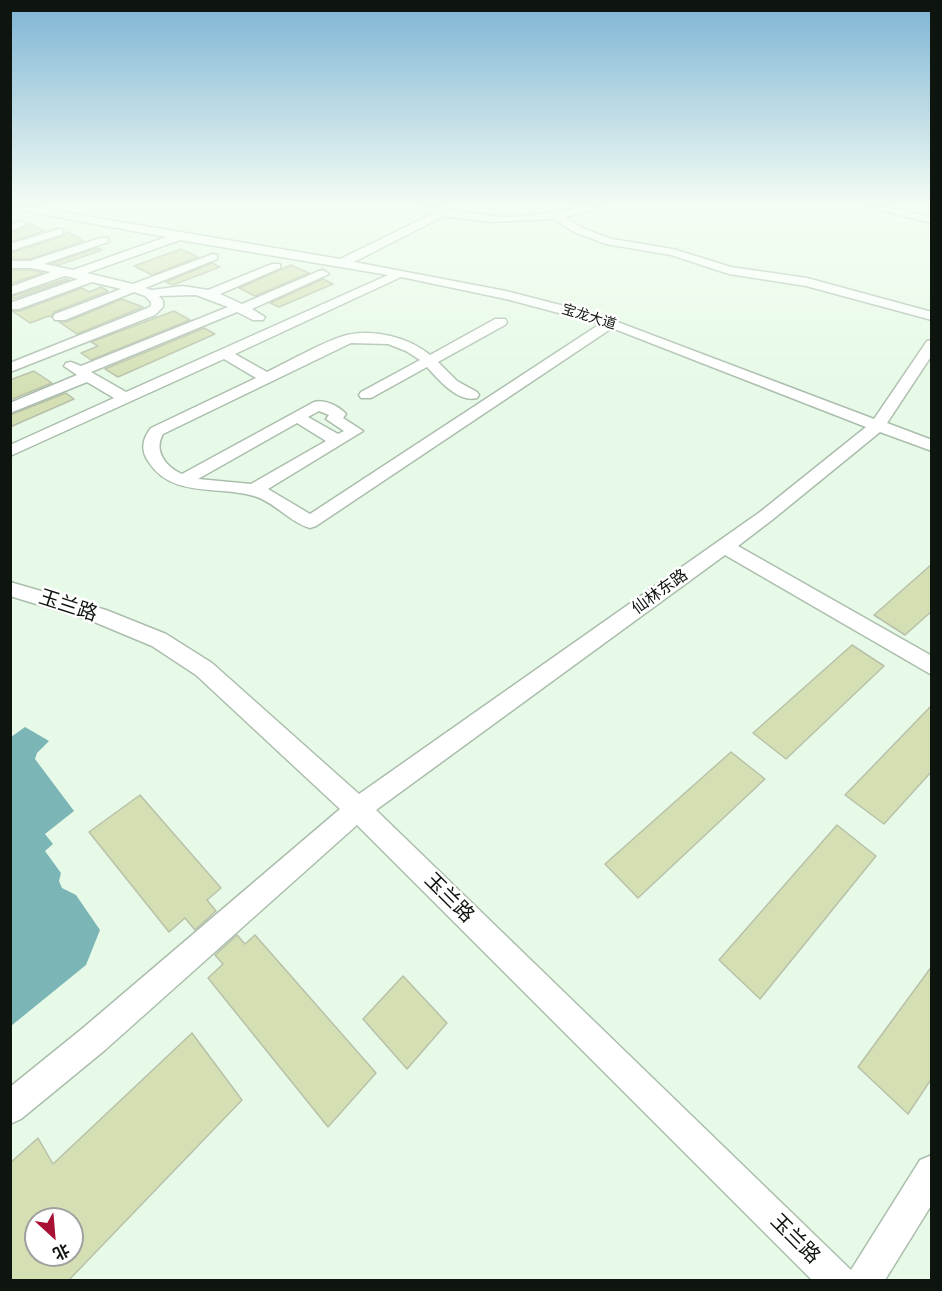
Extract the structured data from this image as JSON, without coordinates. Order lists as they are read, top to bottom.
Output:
{
  "streets": {
    "street": ["宝龙大道", "仙林东路", "玉兰路"]
  },
  "crossings": [
    ["宝龙大道", "仙林东路"],
    ["仙林东路", "玉兰路"]
  ],
  "north": "bottom right"
}
